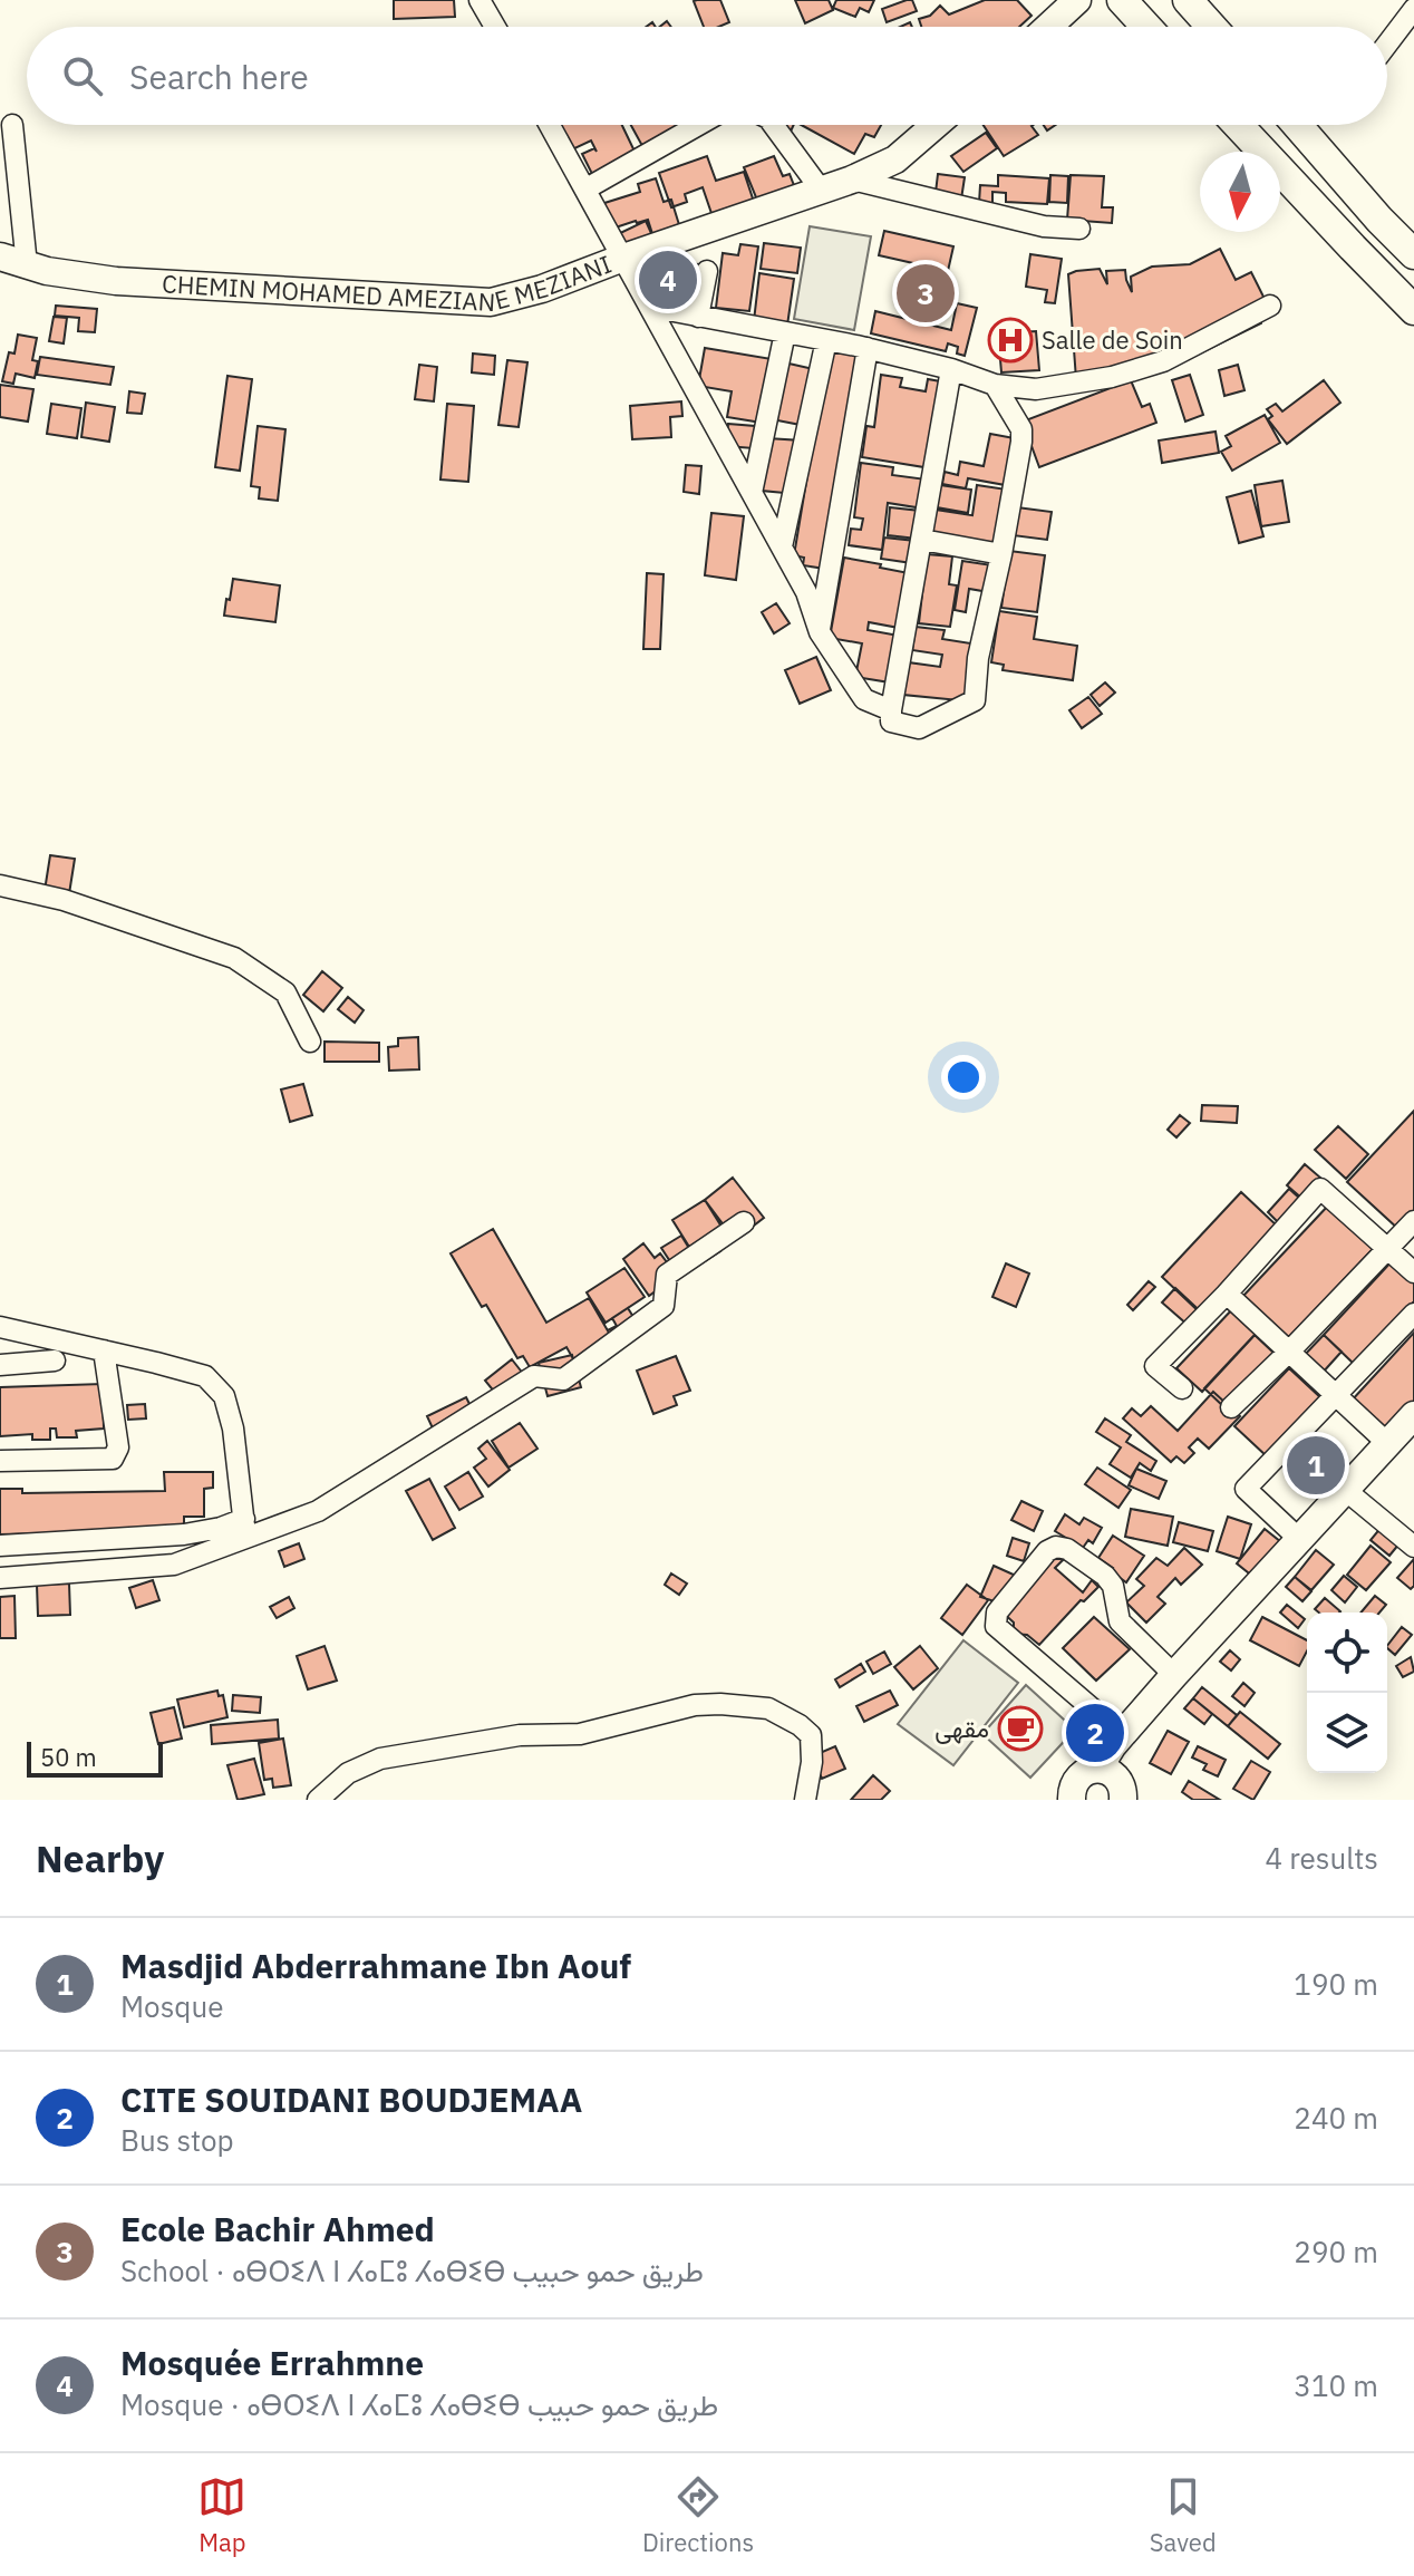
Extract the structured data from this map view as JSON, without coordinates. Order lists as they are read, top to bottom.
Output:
{
  "streets": {
    "main road": ["CHEMIN MOHAMED AMEZIANE MEZIANI"]
  },
  "places": {
    "hospital": ["Salle de Soin"],
    "cafe": ["مقهى"]
  },
  "scale_bar": "50 m",
  "north": "bottom",
  "page": {
    "search": "Search here",
    "pins": [
      "4",
      "3",
      "1",
      "2"
    ],
    "scale": "50 m",
    "heading": ["Nearby", "4 results"],
    "list": [
      {
        "mark": "1",
        "name": "Masdjid Abderrahmane Ibn Aouf",
        "note": "Mosque",
        "value": "190 m"
      },
      {
        "mark": "2",
        "name": "CITE SOUIDANI BOUDJEMAA",
        "note": "Bus stop",
        "value": "240 m"
      },
      {
        "mark": "3",
        "name": "Ecole Bachir Ahmed",
        "note": "School · ⴰⴱⵔⵉⴷ ⵏ ⵃⴰⵎⵓ ⵃⴰⴱⵉⴱ طريق حمو حبيب",
        "value": "290 m"
      },
      {
        "mark": "4",
        "name": "Mosquée Errahmne",
        "note": "Mosque · ⴰⴱⵔⵉⴷ ⵏ ⵃⴰⵎⵓ ⵃⴰⴱⵉⴱ طريق حمو حبيب",
        "value": "310 m"
      }
    ],
    "nav": ["Map", "Directions", "Saved"]
  }
}
